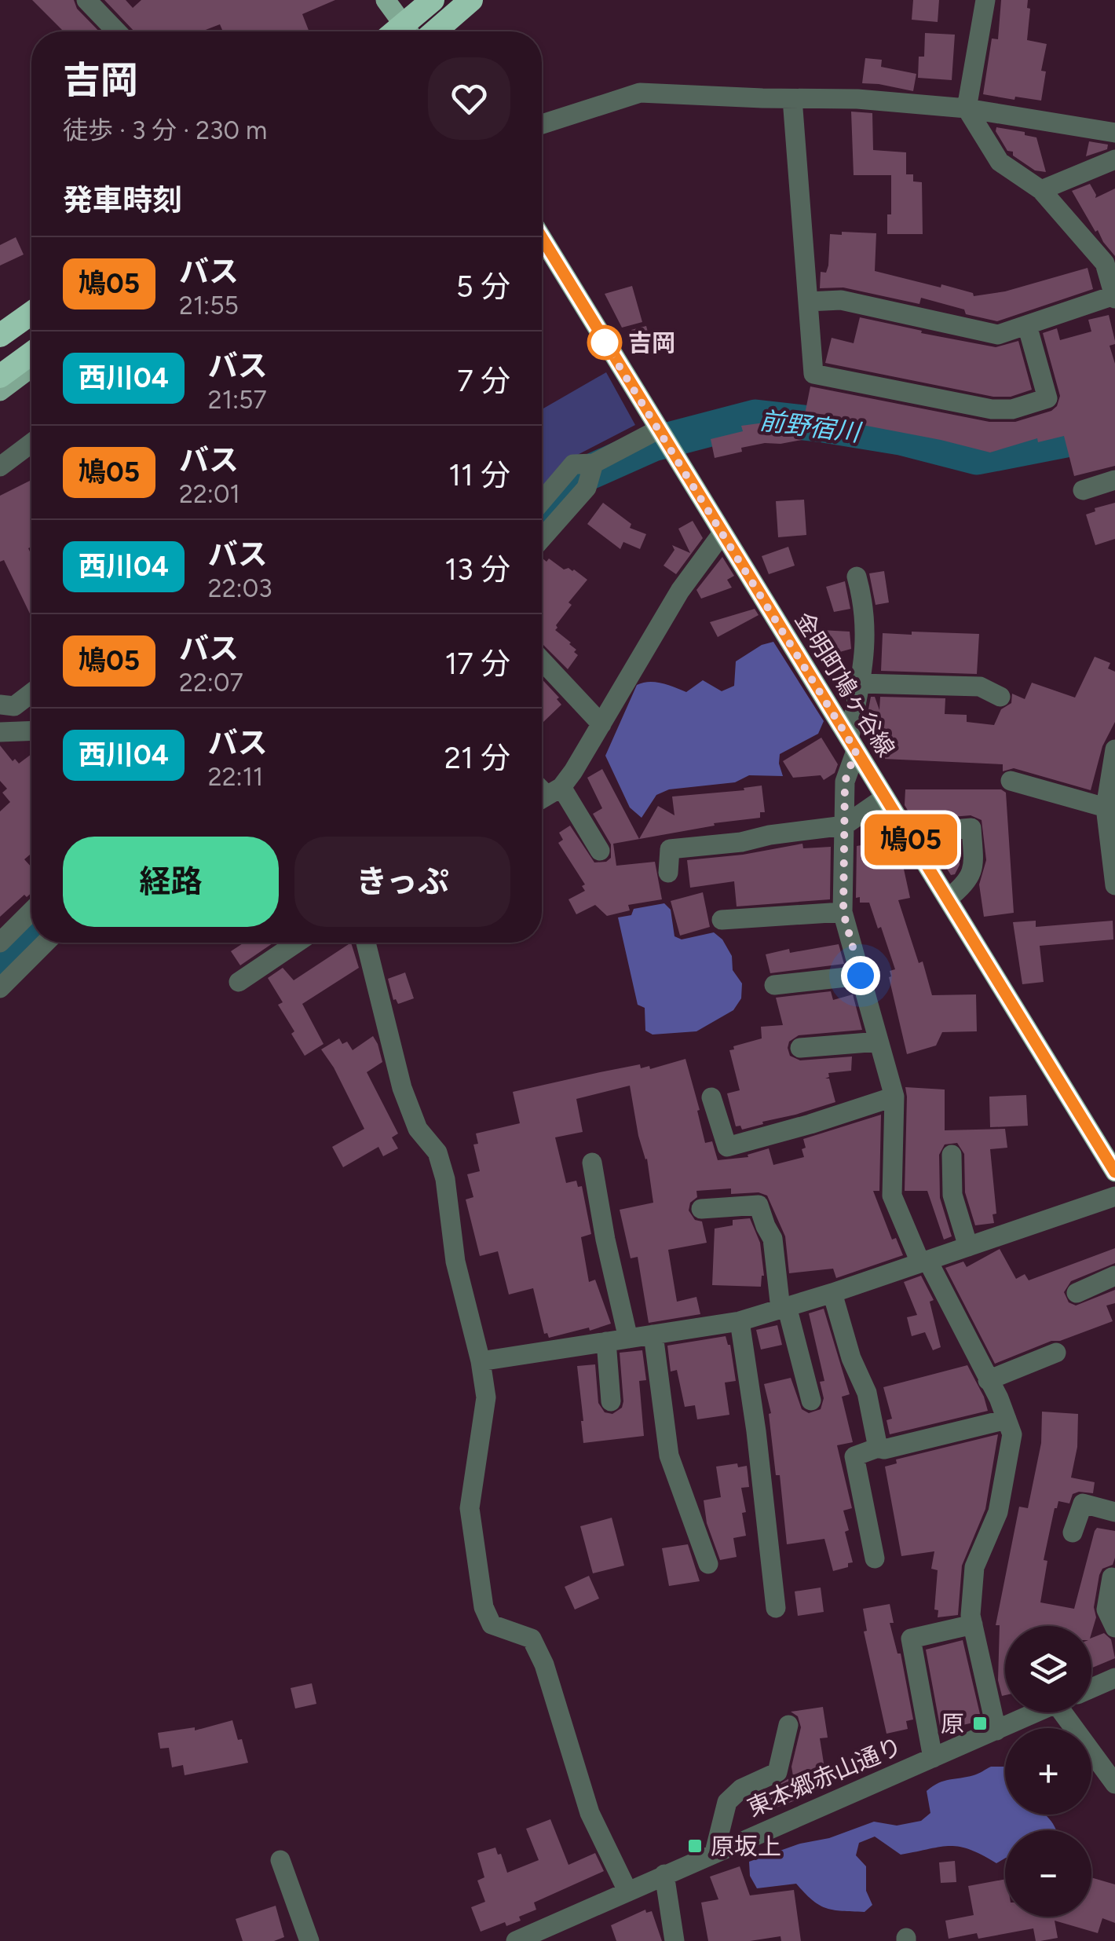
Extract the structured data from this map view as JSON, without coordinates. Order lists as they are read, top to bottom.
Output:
{
  "streets": {
    "main road": ["金明町鳩ヶ谷線"],
    "street": ["東本郷赤山通り"]
  },
  "water": ["前野宿川"],
  "places": {
    "other": ["吉岡"],
    "transit": ["原", "原坂上"]
  },
  "lines": ["bus line 鳩05"],
  "page": {
    "on_map": "鳩05",
    "heading": [
      ["吉岡", "徒歩 · 3 分 · 230 m"],
      "発車時刻"
    ],
    "list": [
      {
        "mark": "鳩05",
        "name": "バス",
        "note": "21:55",
        "value": "5 分"
      },
      {
        "mark": "西川04",
        "name": "バス",
        "note": "21:57",
        "value": "7 分"
      },
      {
        "mark": "鳩05",
        "name": "バス",
        "note": "22:01",
        "value": "11 分"
      },
      {
        "mark": "西川04",
        "name": "バス",
        "note": "22:03",
        "value": "13 分"
      },
      {
        "mark": "鳩05",
        "name": "バス",
        "note": "22:07",
        "value": "17 分"
      },
      {
        "mark": "西川04",
        "name": "バス",
        "note": "22:11",
        "value": "21 分"
      }
    ],
    "buttons": ["経路", "きっぷ"],
    "map_buttons": ["+", "−"]
  }
}
